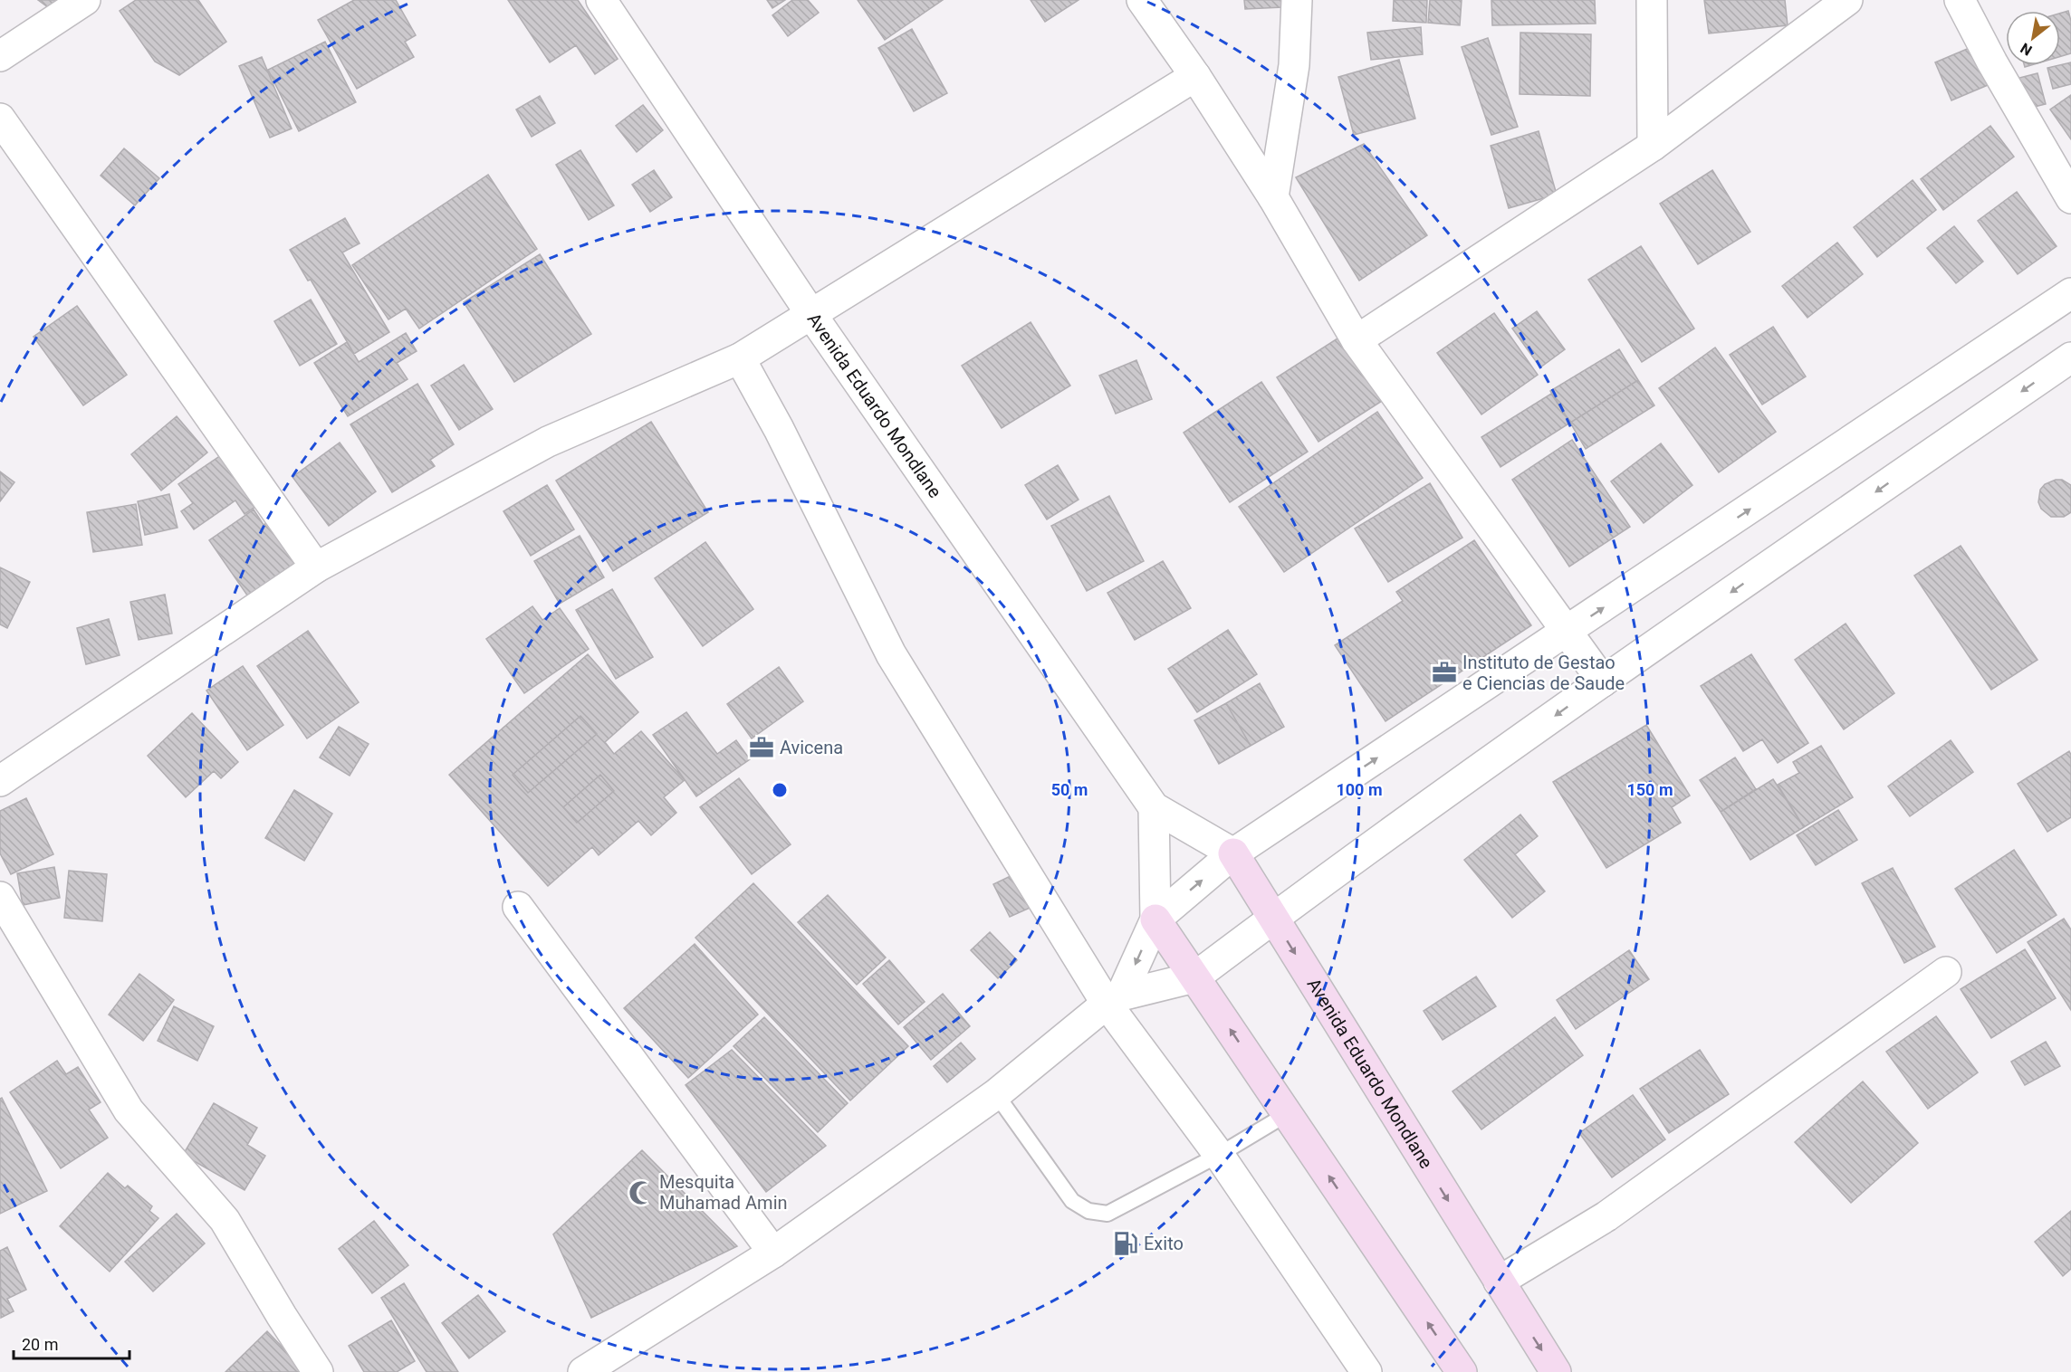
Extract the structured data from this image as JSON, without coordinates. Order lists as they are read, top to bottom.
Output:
{
  "streets": {
    "main road": ["Avenida Eduardo Mondlane"]
  },
  "places": {
    "office": ["Instituto de Gestao e Ciencias de Saude", "Avicena"],
    "mosque": ["Mesquita Muhamad Amin"],
    "fuel station": ["Exito"]
  },
  "scale_bar": "20 m",
  "north": "bottom left",
  "rings": ["50 m", "100 m", "150 m"]
}
